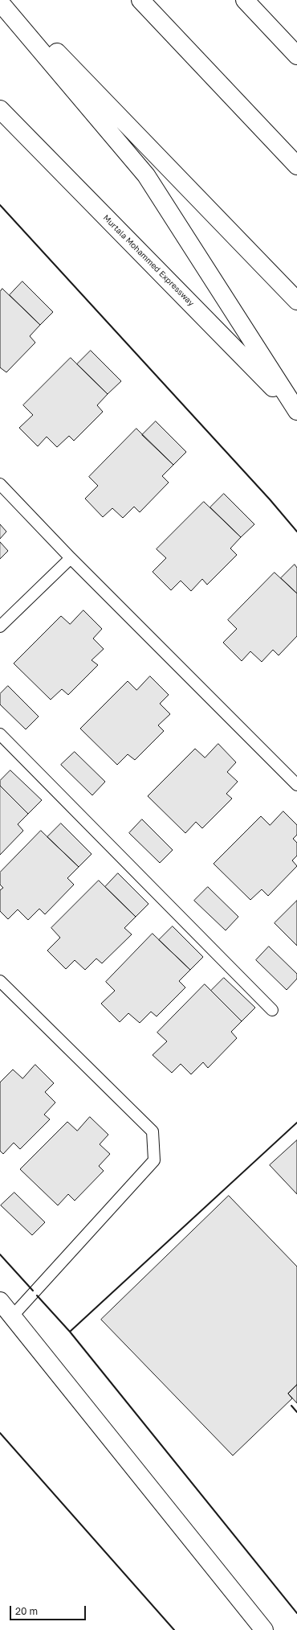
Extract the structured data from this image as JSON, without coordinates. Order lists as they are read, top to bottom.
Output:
{
  "streets": {
    "main road": ["Murtala Mohammed Expressway"]
  },
  "scale_bar": "20 m"
}
